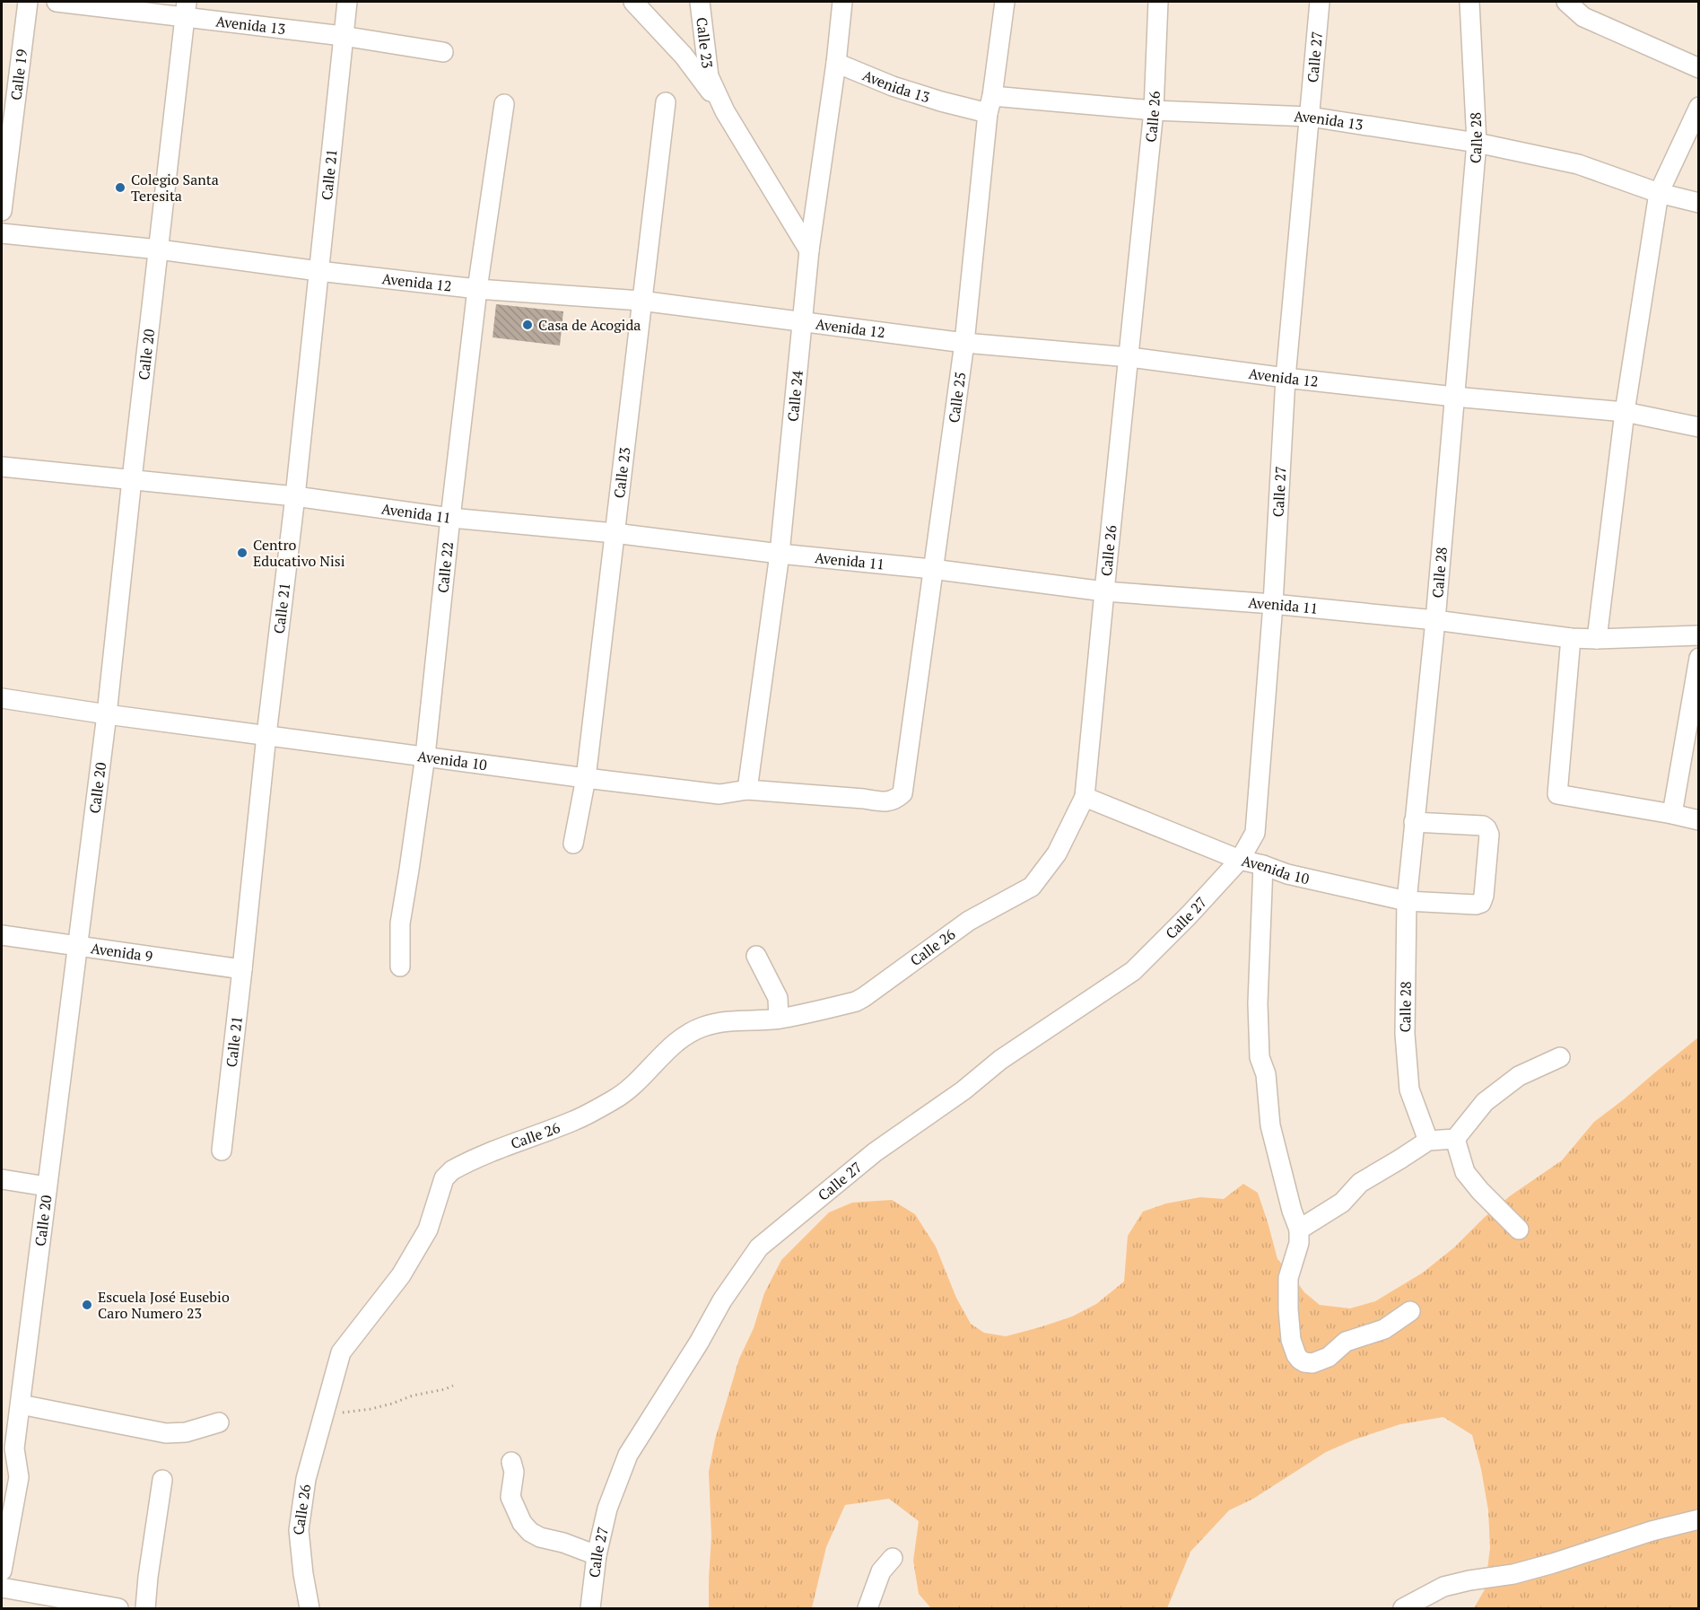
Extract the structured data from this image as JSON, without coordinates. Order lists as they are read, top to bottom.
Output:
{
  "streets": {
    "street": [
      "Avenida 13",
      "Calle 23",
      "Calle 27",
      "Calle 19",
      "Calle 26",
      "Calle 28",
      "Calle 21",
      "Avenida 12",
      "Calle 20",
      "Calle 24",
      "Calle 25",
      "Avenida 11",
      "Calle 22",
      "Avenida 10",
      "Avenida 9"
    ]
  },
  "crossings": [
    ["Avenida 13", "Calle 27"],
    ["Avenida 13", "Calle 26"],
    ["Avenida 13", "Calle 28"],
    ["Avenida 13", "Calle 21"],
    ["Avenida 13", "Calle 20"],
    ["Avenida 13", "Calle 24"],
    ["Avenida 13", "Calle 25"],
    ["Calle 23", "Avenida 12"],
    ["Calle 23", "Calle 24"],
    ["Calle 23", "Avenida 11"],
    ["Calle 23", "Avenida 10"],
    ["Calle 27", "Avenida 12"],
    ["Calle 27", "Avenida 11"],
    ["Calle 27", "Avenida 10"],
    ["Calle 26", "Avenida 12"],
    ["Calle 26", "Avenida 11"],
    ["Calle 26", "Avenida 10"],
    ["Calle 28", "Avenida 12"],
    ["Calle 28", "Avenida 11"],
    ["Calle 28", "Avenida 10"],
    ["Calle 21", "Avenida 12"],
    ["Calle 21", "Avenida 11"],
    ["Calle 21", "Avenida 10"],
    ["Calle 21", "Avenida 9"],
    ["Avenida 12", "Calle 20"],
    ["Avenida 12", "Calle 24"],
    ["Avenida 12", "Calle 25"],
    ["Avenida 12", "Calle 22"],
    ["Calle 20", "Avenida 11"],
    ["Calle 20", "Avenida 10"],
    ["Calle 20", "Avenida 9"],
    ["Calle 24", "Avenida 11"],
    ["Calle 24", "Avenida 10"],
    ["Calle 25", "Avenida 11"],
    ["Calle 25", "Avenida 10"],
    ["Avenida 11", "Calle 22"],
    ["Calle 22", "Avenida 10"]
  ],
  "places": [
    "Colegio Santa Teresita",
    "Casa de Acogida",
    "Centro Educativo Nisi",
    "Escuela José Eusebio Caro Numero 23"
  ]
}
